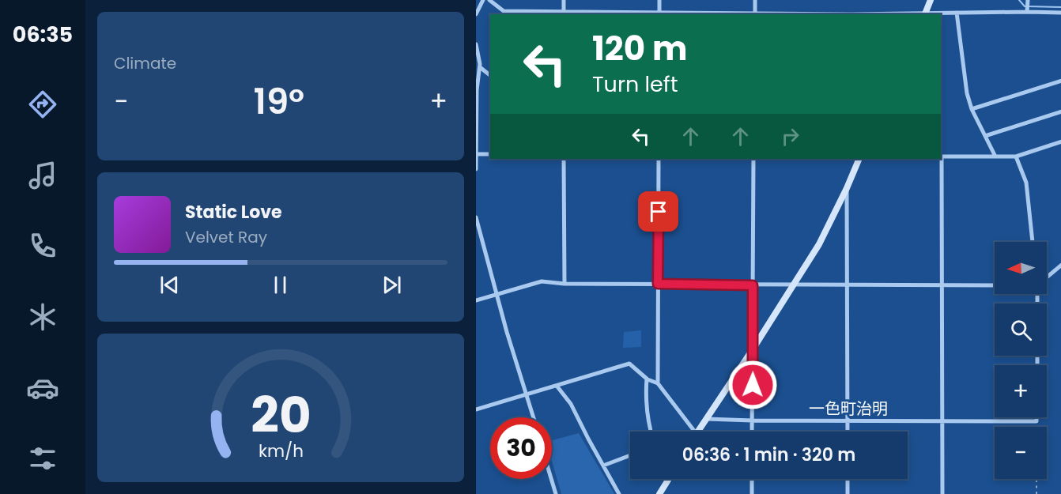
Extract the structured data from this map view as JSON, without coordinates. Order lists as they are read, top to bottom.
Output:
{
  "districts": ["一色町治明"],
  "north": "left",
  "page": {
    "tabs": "06:35",
    "tile": "Climate",
    "turn": ["120 m", "Turn left"],
    "heat": ["−", "19°", "+"],
    "song": ["Static Love", "Velvet Ray"],
    "map_buttons": ["+", "−"],
    "limit": "30",
    "trip": "06:36 · 1 min · 320 m",
    "gauge": ["20", "km/h"]
  }
}
